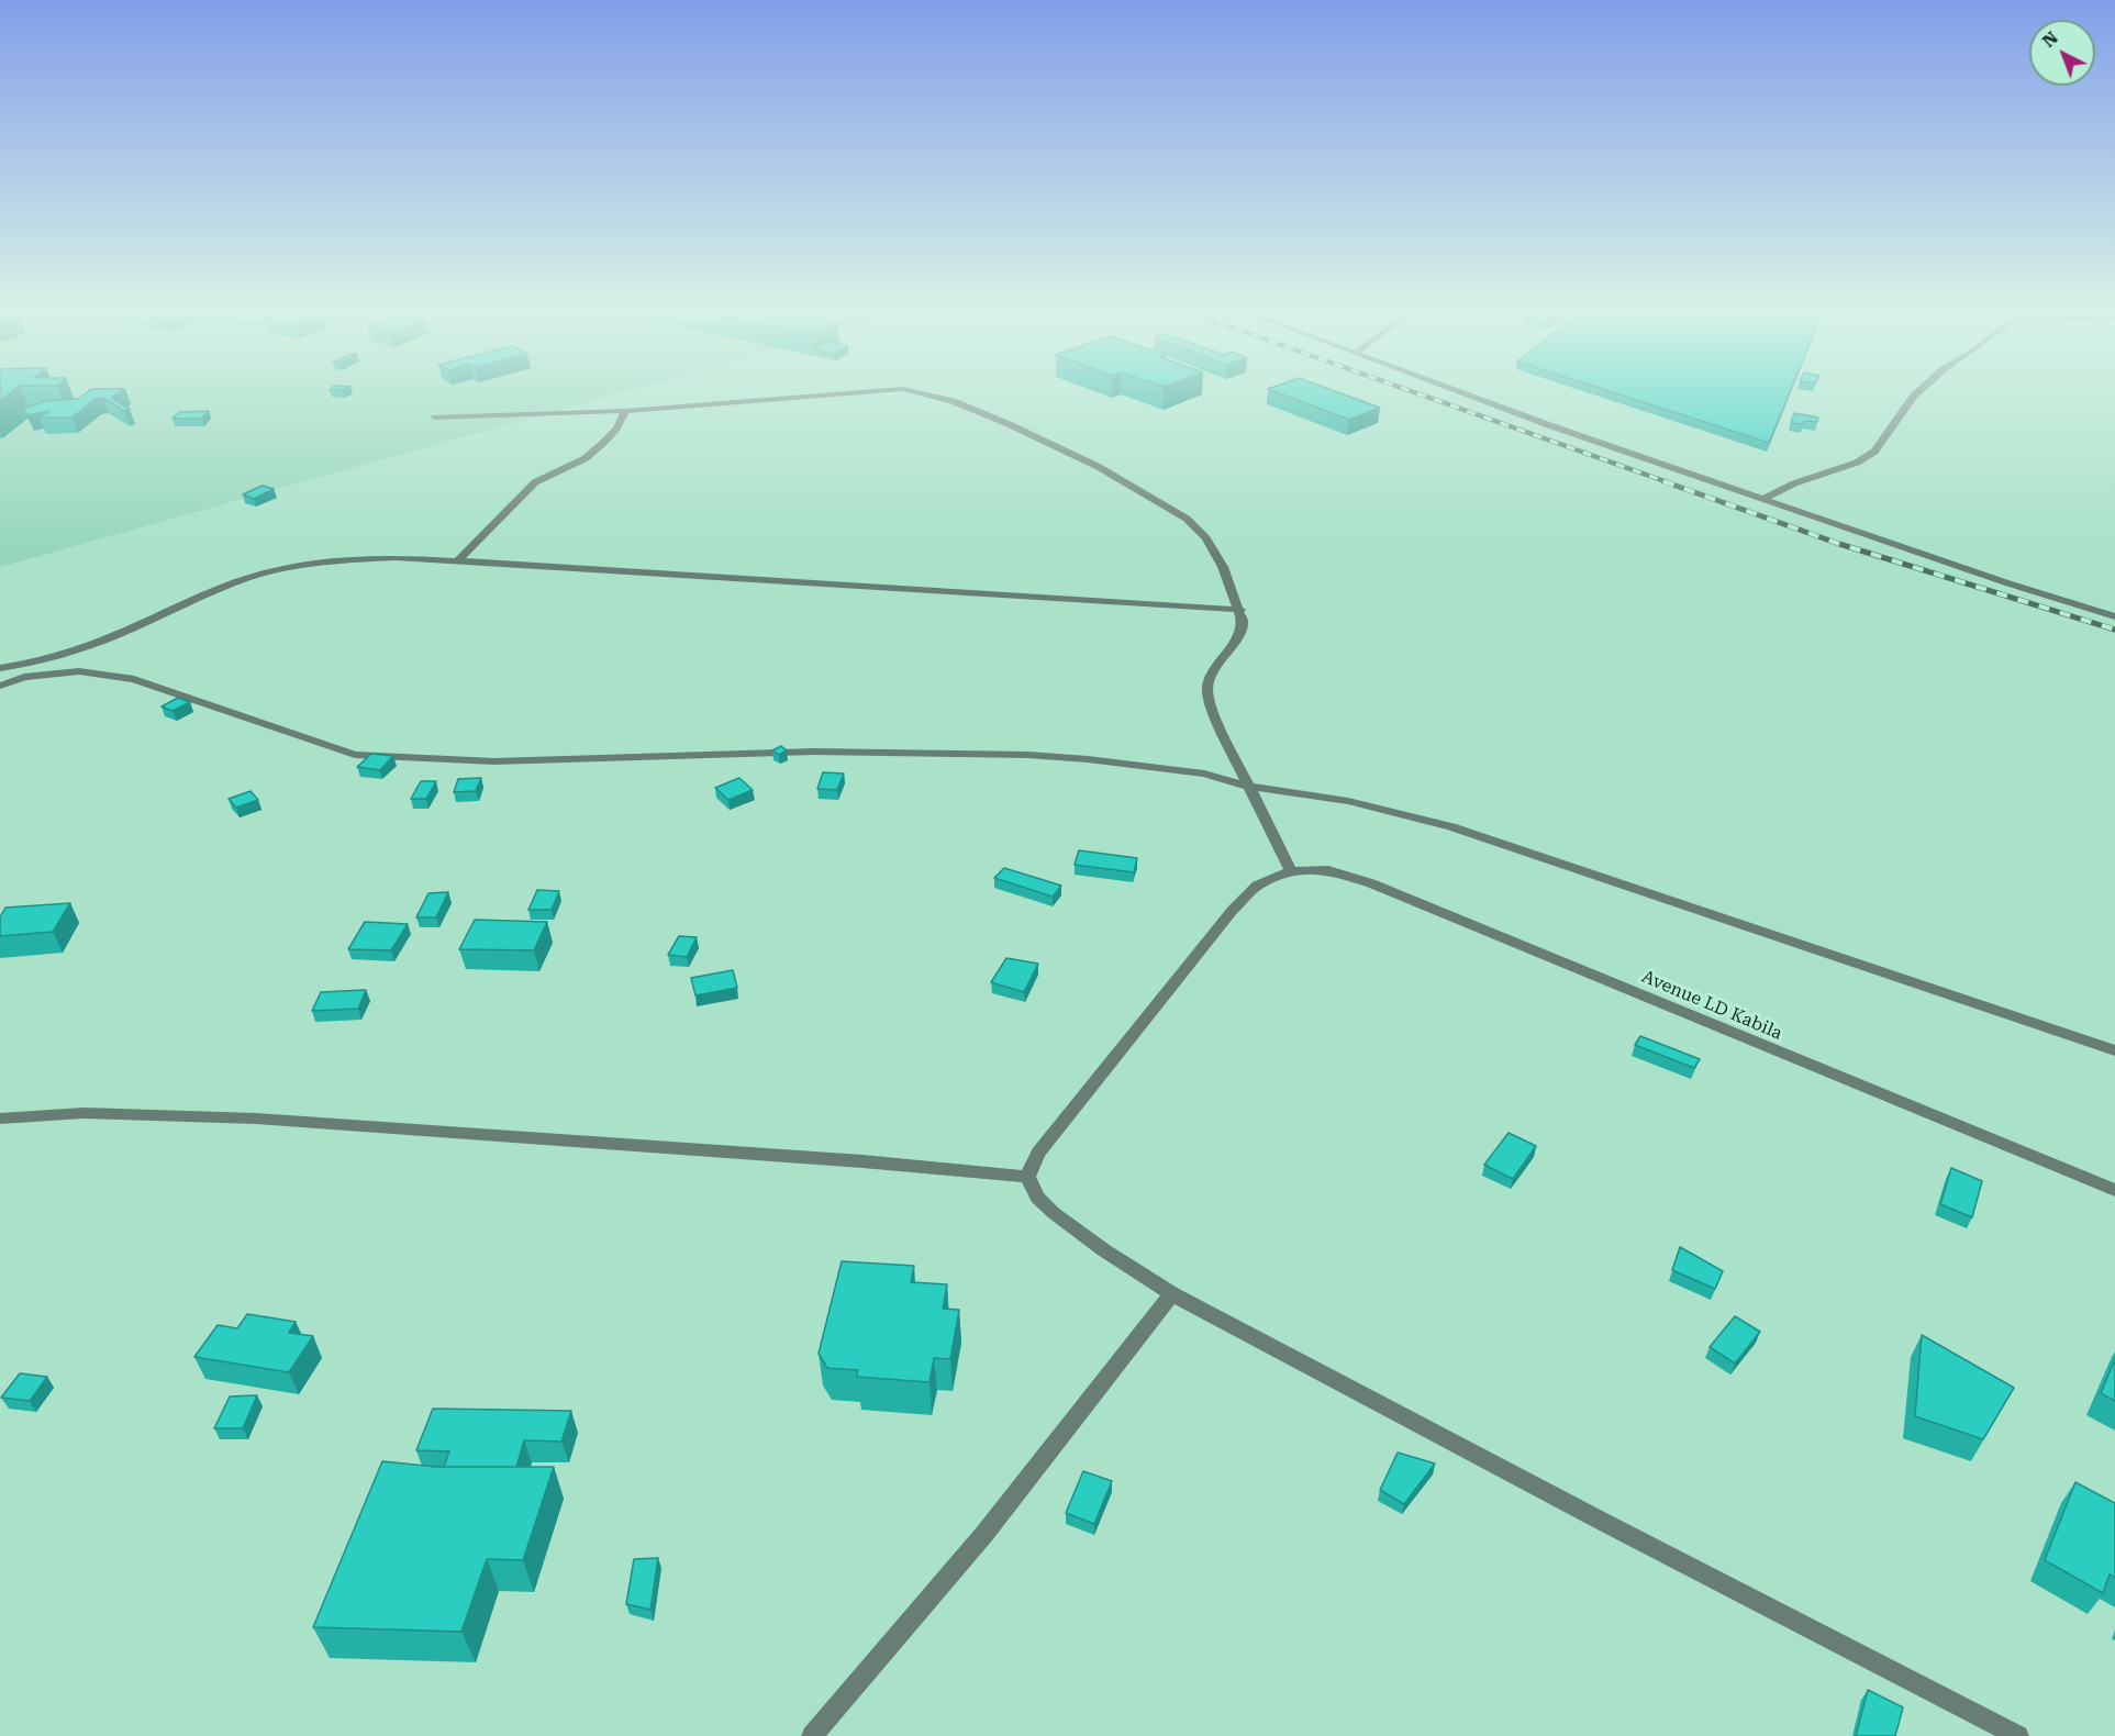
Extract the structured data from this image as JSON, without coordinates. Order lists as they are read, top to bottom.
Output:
{
  "streets": {
    "street": ["Avenue LD Kabila"]
  },
  "north": "top left"
}
